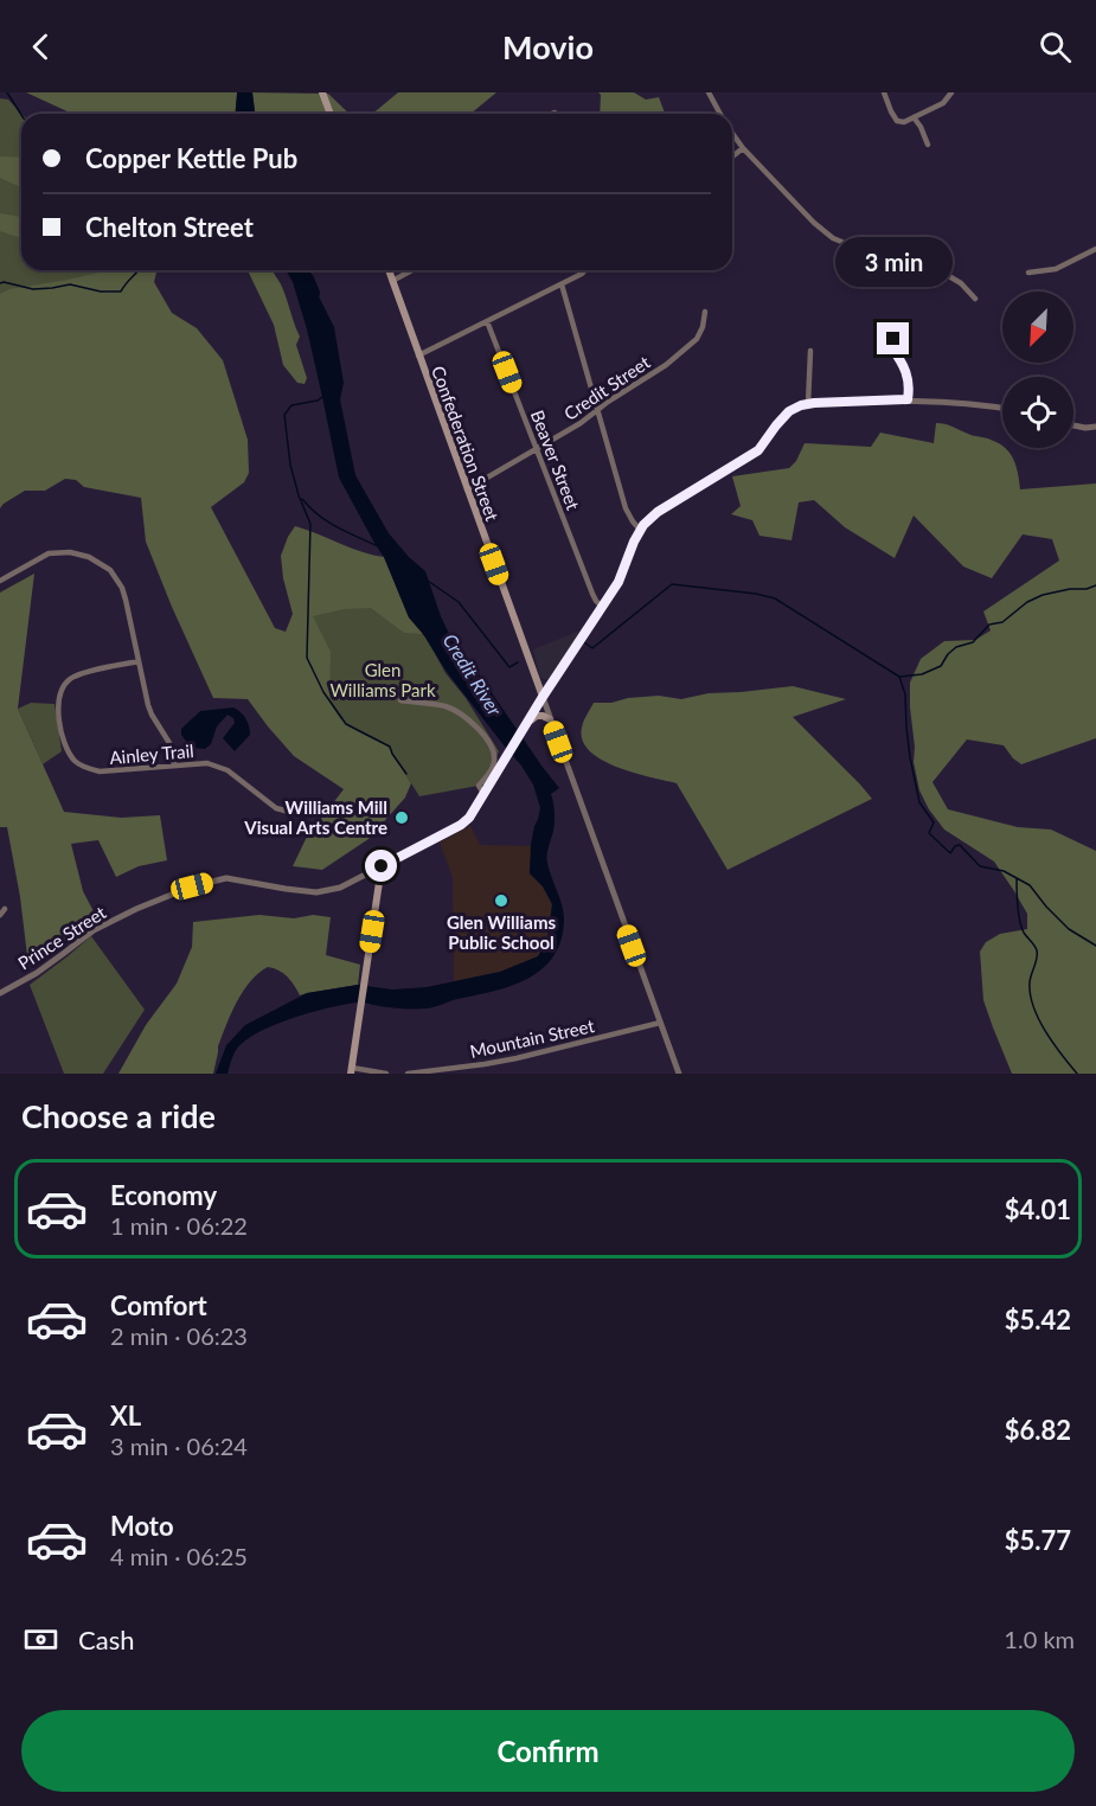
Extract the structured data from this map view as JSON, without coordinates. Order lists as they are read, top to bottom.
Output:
{
  "streets": {
    "main road": ["Confederation Street"],
    "street": [
      "Credit Street",
      "Beaver Street",
      "Ainley Trail",
      "Prince Street",
      "Mountain Street"
    ]
  },
  "crossings": [
    ["Credit Street", "Confederation Street"],
    ["Credit Street", "Beaver Street"],
    ["Confederation Street", "Mountain Street"]
  ],
  "water": ["Credit River"],
  "parks": ["Glen Williams Park"],
  "places": ["Williams Mill Visual Arts Centre", "Glen Williams Public School"],
  "north": "bottom left",
  "page": {
    "header": "Movio",
    "banner": ["Copper Kettle Pub", "Chelton Street"],
    "bubble": "3 min",
    "heading": "Choose a ride",
    "list": [
      {
        "name": "Economy",
        "note": "1 min · 06:22",
        "value": "$4.01"
      },
      {
        "name": "Comfort",
        "note": "2 min · 06:23",
        "value": "$5.42"
      },
      {
        "name": "XL",
        "note": "3 min · 06:24",
        "value": "$6.82"
      },
      {
        "name": "Moto",
        "note": "4 min · 06:25",
        "value": "$5.77"
      }
    ],
    "pay": ["Cash", "1.0 km"],
    "buttons": "Confirm"
  }
}
